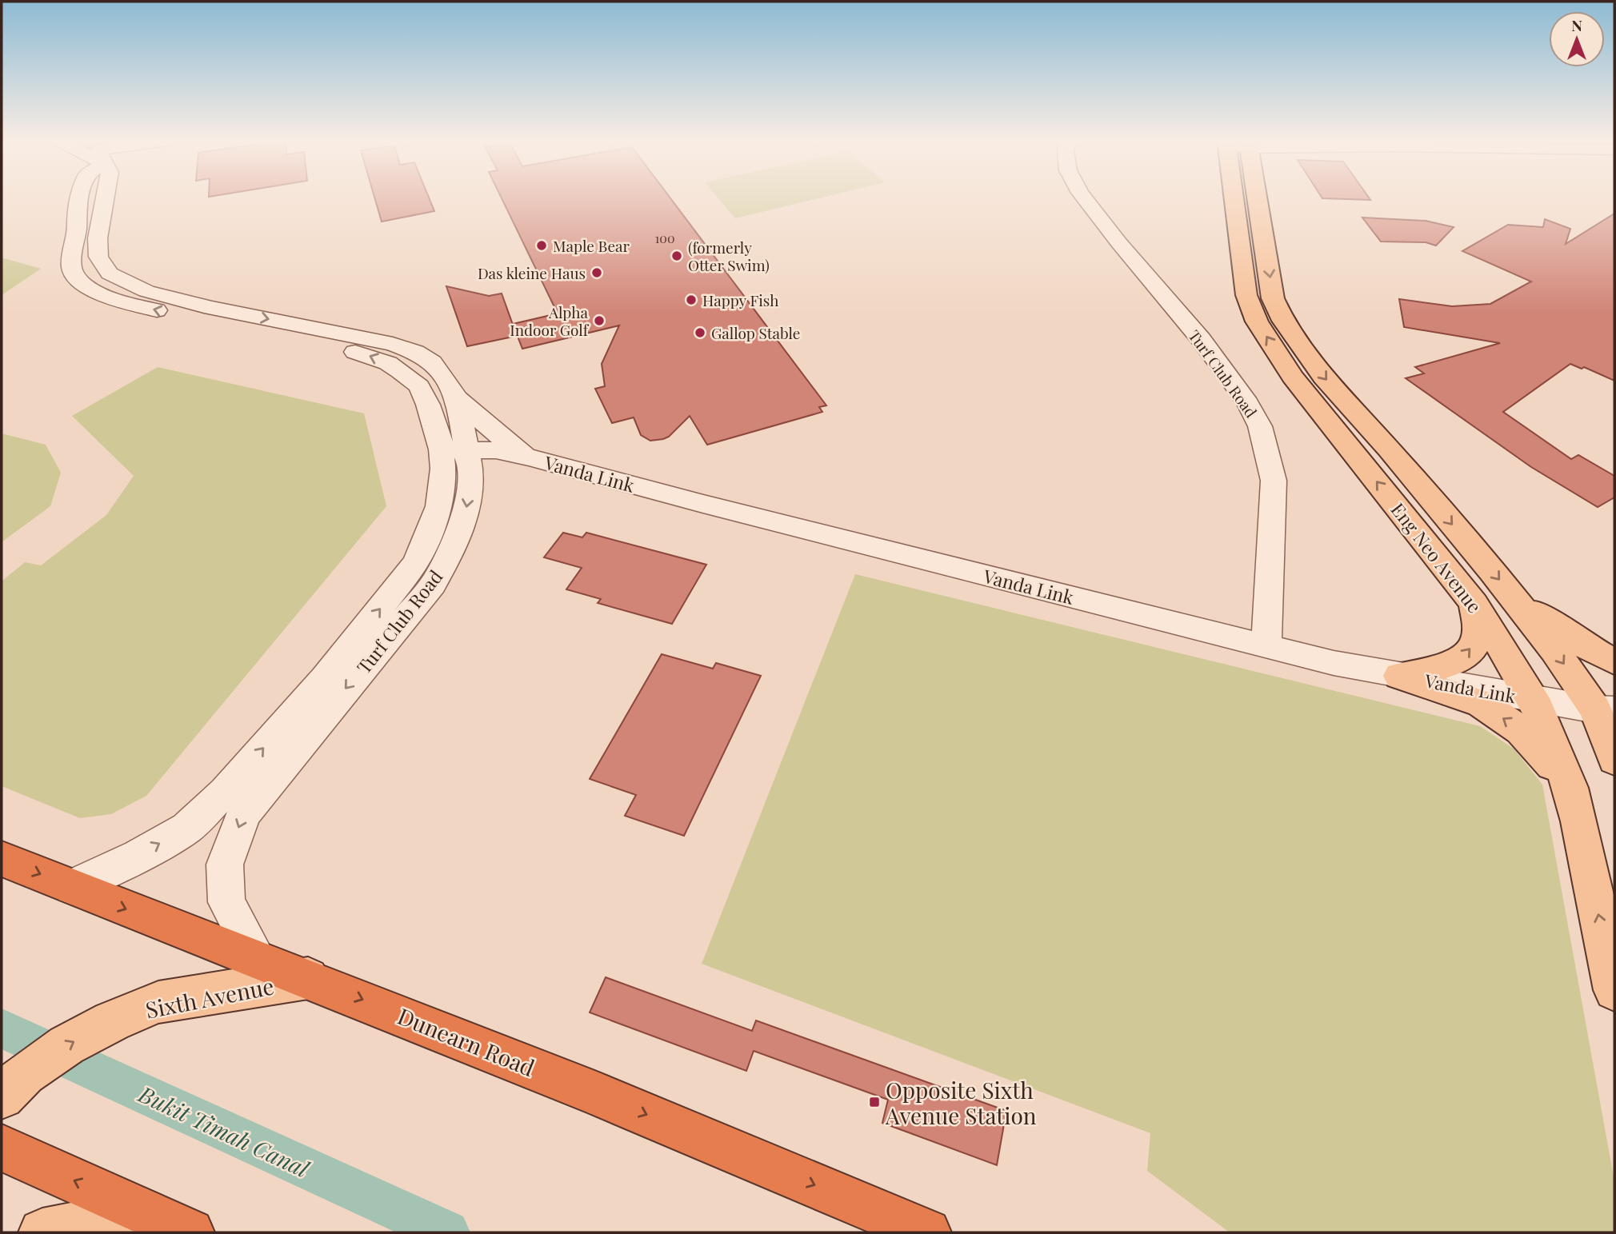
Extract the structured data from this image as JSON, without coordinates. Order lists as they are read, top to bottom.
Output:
{
  "streets": {
    "highway": ["Dunearn Road"],
    "main road": ["Eng Neo Avenue", "Sixth Avenue"],
    "street": ["Turf Club Road", "Vanda Link"]
  },
  "crossings": [
    ["Turf Club Road", "Vanda Link"],
    ["Turf Club Road", "Dunearn Road"],
    ["Vanda Link", "Eng Neo Avenue"],
    ["Sixth Avenue", "Dunearn Road"]
  ],
  "one_way": ["Sixth Avenue", "Dunearn Road"],
  "water": ["Bukit Timah Canal"],
  "places": {
    "other": [
      "Maple Bear",
      "(formerly Otter Swim)",
      "Das kleine Haus",
      "Happy Fish",
      "Alpha Indoor Golf",
      "Gallop Stable"
    ],
    "transit": ["Opposite Sixth Avenue Station"]
  },
  "house_numbers": ["100"],
  "north": "top"
}
